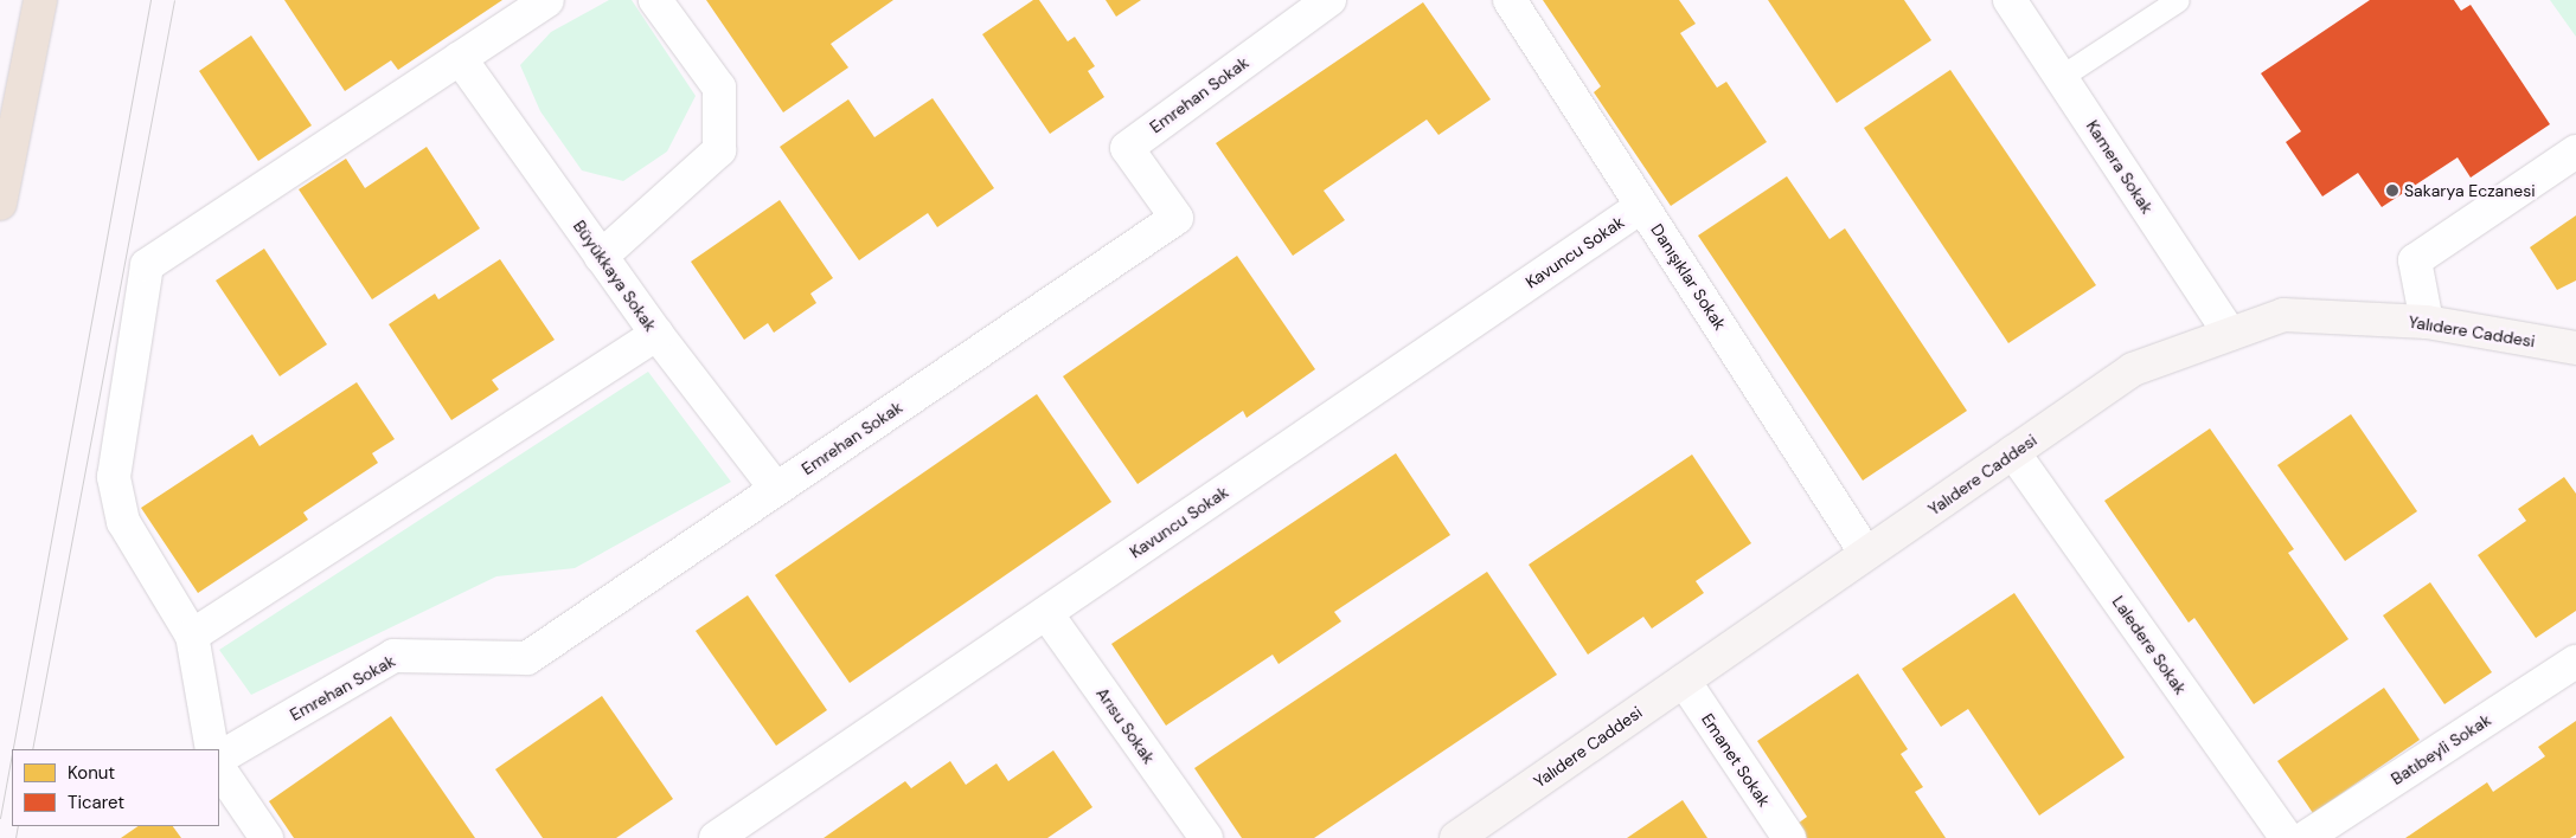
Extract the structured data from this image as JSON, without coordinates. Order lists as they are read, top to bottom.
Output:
{
  "streets": {
    "street": [
      "Emrehan Sokak",
      "Kamera Sokak",
      "Kavuncu Sokak",
      "Büyükkaya Sokak",
      "Danışıklar Sokak",
      "Yalıdere Caddesi",
      "Laledere Sokak",
      "Arısu Sokak",
      "Batıbeyli Sokak",
      "Emanet Sokak"
    ]
  },
  "crossings": [
    ["Emrehan Sokak", "Büyükkaya Sokak"],
    ["Kamera Sokak", "Yalıdere Caddesi"],
    ["Kavuncu Sokak", "Danışıklar Sokak"],
    ["Kavuncu Sokak", "Arısu Sokak"],
    ["Danışıklar Sokak", "Yalıdere Caddesi"],
    ["Yalıdere Caddesi", "Laledere Sokak"],
    ["Yalıdere Caddesi", "Emanet Sokak"]
  ],
  "places": ["Sakarya Eczanesi"],
  "legend": ["Konut", "Ticaret"]
}
